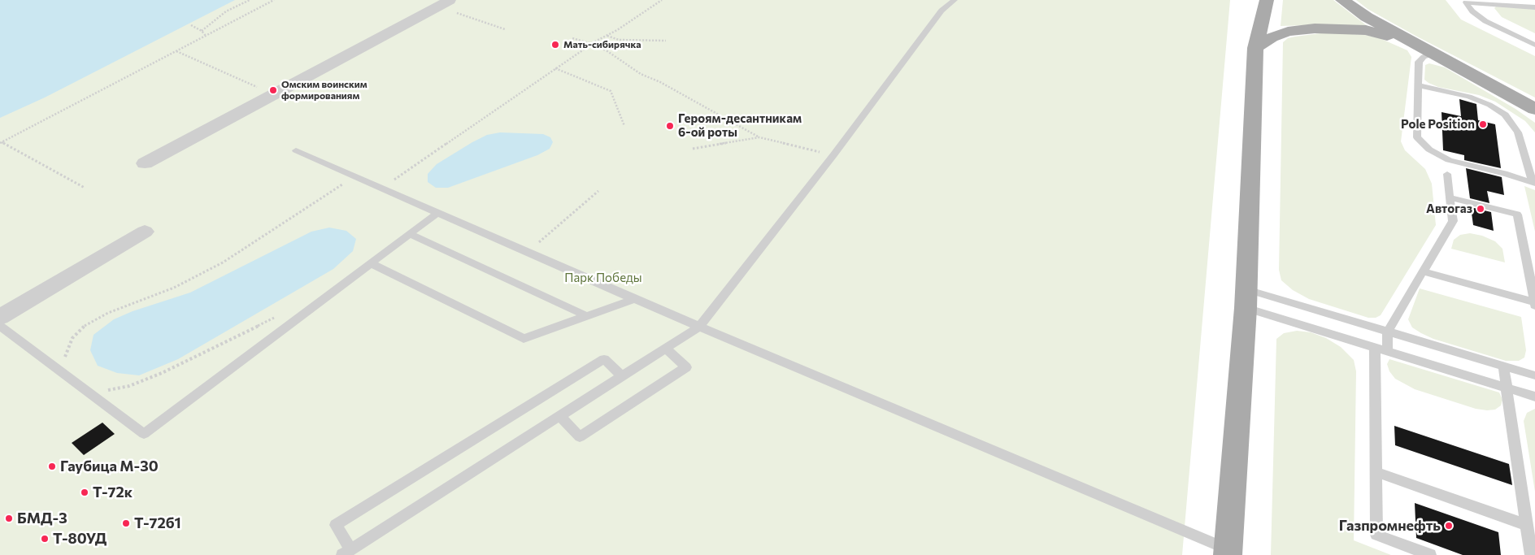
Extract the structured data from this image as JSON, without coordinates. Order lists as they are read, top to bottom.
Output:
{
  "parks": ["Парк Победы"],
  "places": [
    "Мать-сибирячка",
    "Омским воинским формированиям",
    "Pole Position",
    "Героям-десантникам 6-ой роты",
    "Автогаз",
    "Гаубица М-30",
    "Т-72к",
    "БМД-3",
    "Т-72б1",
    "Газпромнефть",
    "Т-80УД"
  ]
}
